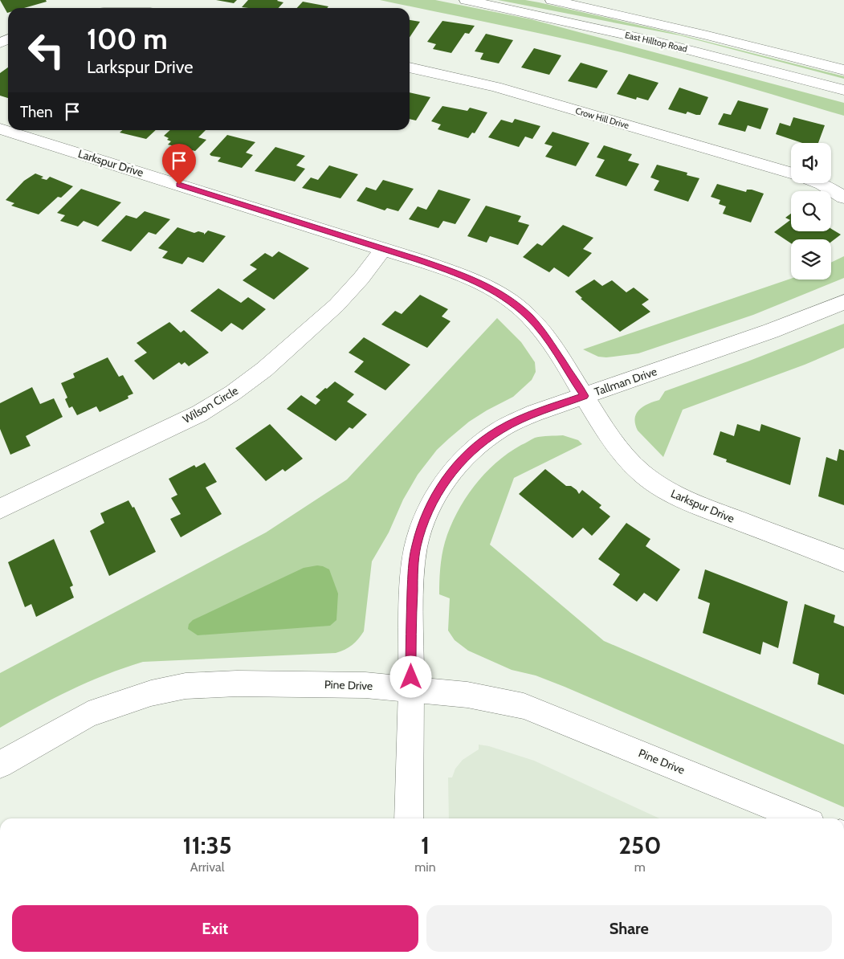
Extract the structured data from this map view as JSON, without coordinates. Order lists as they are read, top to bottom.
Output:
{
  "streets": {
    "street": [
      "East Hilltop Road",
      "Crow Hill Drive",
      "Larkspur Drive",
      "Tallman Drive",
      "Wilson Circle",
      "Pine Drive"
    ]
  },
  "crossings": [
    ["Larkspur Drive", "Tallman Drive"],
    ["Larkspur Drive", "Wilson Circle"],
    ["Tallman Drive", "Pine Drive"]
  ],
  "page": {
    "turn": ["100 m", "Larkspur Drive"],
    "then": "Then",
    "eta": [
      "11:35",
      "Arrival",
      "1",
      "min",
      "250",
      "m"
    ],
    "buttons": ["Exit", "Share"]
  }
}
